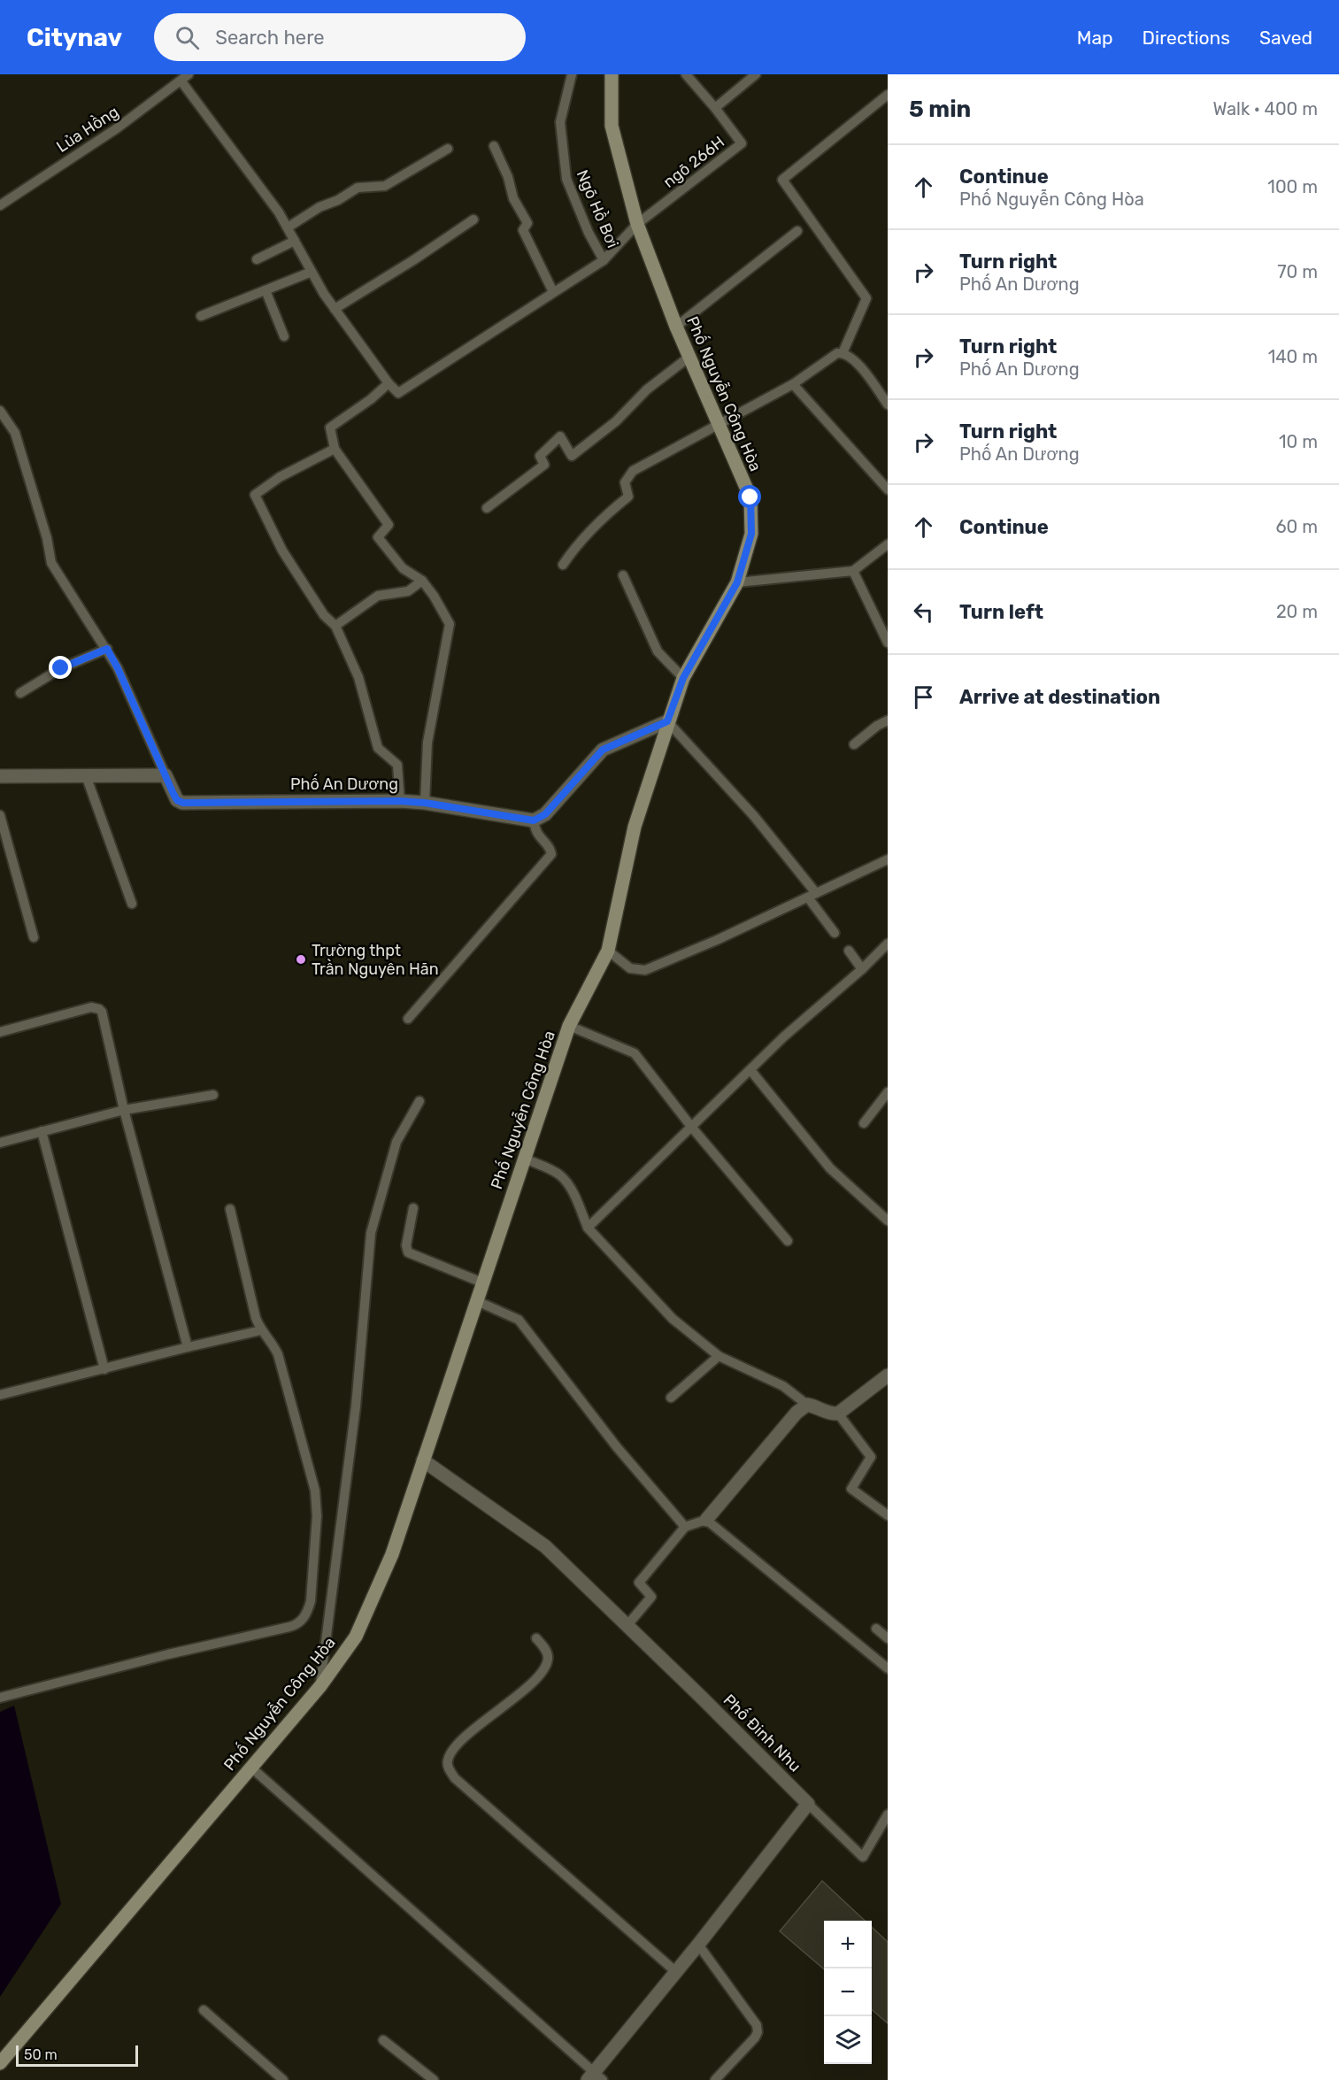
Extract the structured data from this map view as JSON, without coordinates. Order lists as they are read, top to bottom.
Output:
{
  "streets": {
    "street": ["Phố Nguyễn Công Hòa", "Phố An Dương", "Phố Đinh Nhu"],
    "lane": ["Lủa Hồng", "ngõ 266H", "Ngõ Hồ Bơi"]
  },
  "crossings": [
    ["ngõ 266H", "Phố Nguyễn Công Hòa"],
    ["Phố Nguyễn Công Hòa", "Phố Đinh Nhu"]
  ],
  "places": ["Trường thpt Trần Nguyên Hãn"],
  "scale_bar": "50 m",
  "page": {
    "header": "Citynav",
    "search": "Search here",
    "nav": ["Map", "Directions", "Saved"],
    "heading": ["5 min", "Walk · 400 m"],
    "list": [
      ["Continue", "Phố Nguyễn Công Hòa", "100 m"],
      ["Turn right", "Phố An Dương", "70 m"],
      ["Turn right", "Phố An Dương", "140 m"],
      ["Turn right", "Phố An Dương", "10 m"],
      ["Continue", "60 m"],
      ["Turn left", "20 m"],
      "Arrive at destination"
    ],
    "map_buttons": ["+", "−"],
    "scale": "50 m"
  }
}
